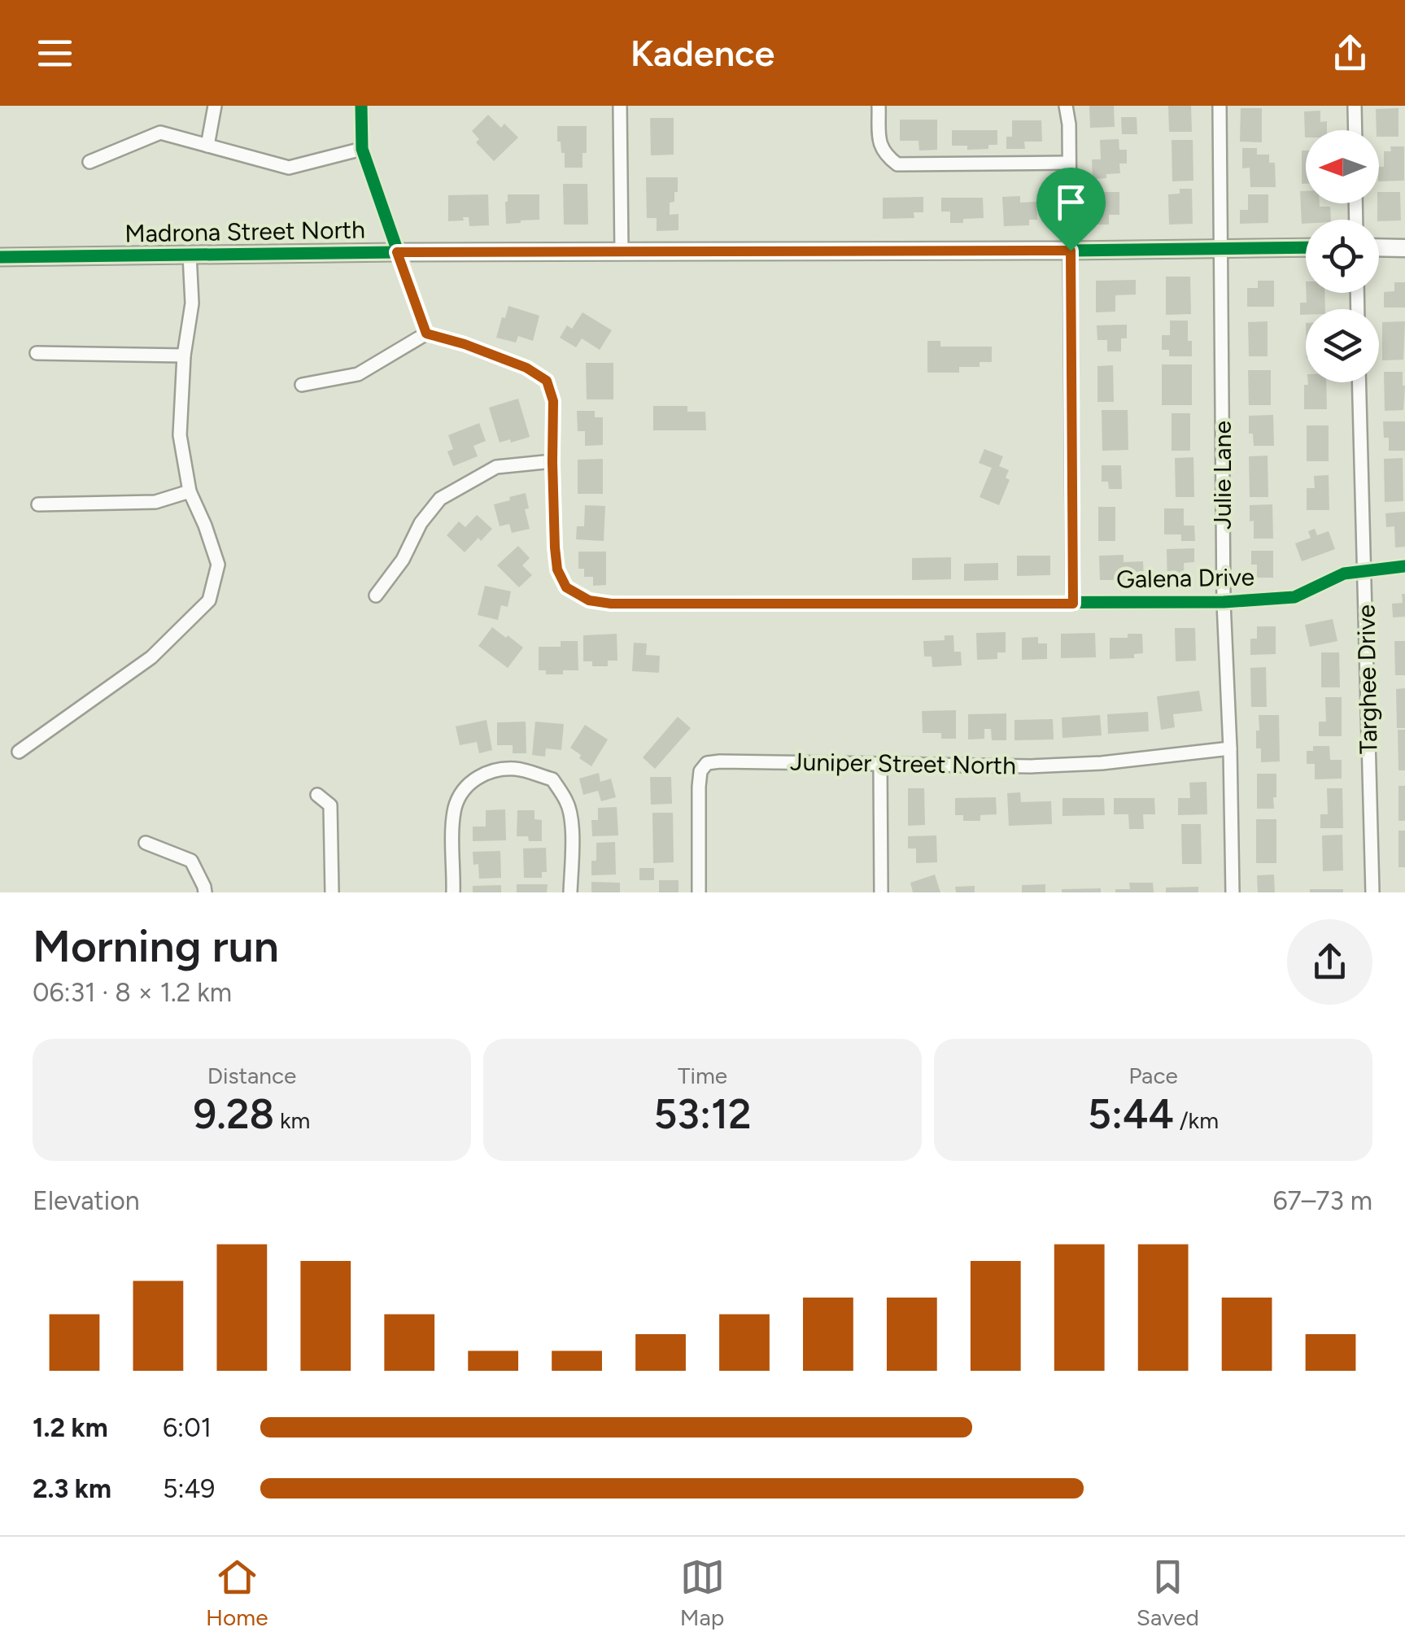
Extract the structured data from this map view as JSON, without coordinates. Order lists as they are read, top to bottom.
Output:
{
  "streets": {
    "street": [
      "Madrona Street North",
      "Julie Lane",
      "Galena Drive",
      "Targhee Drive",
      "Juniper Street North"
    ]
  },
  "crossings": [
    ["Madrona Street North", "Julie Lane"],
    ["Julie Lane", "Galena Drive"],
    ["Julie Lane", "Juniper Street North"],
    ["Galena Drive", "Targhee Drive"]
  ],
  "north": "left",
  "page": {
    "header": "Kadence",
    "heading": ["Morning run", "06:31 · 8 × 1.2 km"],
    "stats": [
      ["Distance", "9.28 km"],
      ["Time", "53:12"],
      ["Pace", "5:44 /km"]
    ],
    "chart": ["Elevation", "67–73 m"],
    "list": [
      {
        "name": "1.2 km",
        "note": "6:01"
      },
      {
        "name": "2.3 km",
        "note": "5:49"
      }
    ],
    "tabs": ["Home", "Map", "Saved"]
  }
}
